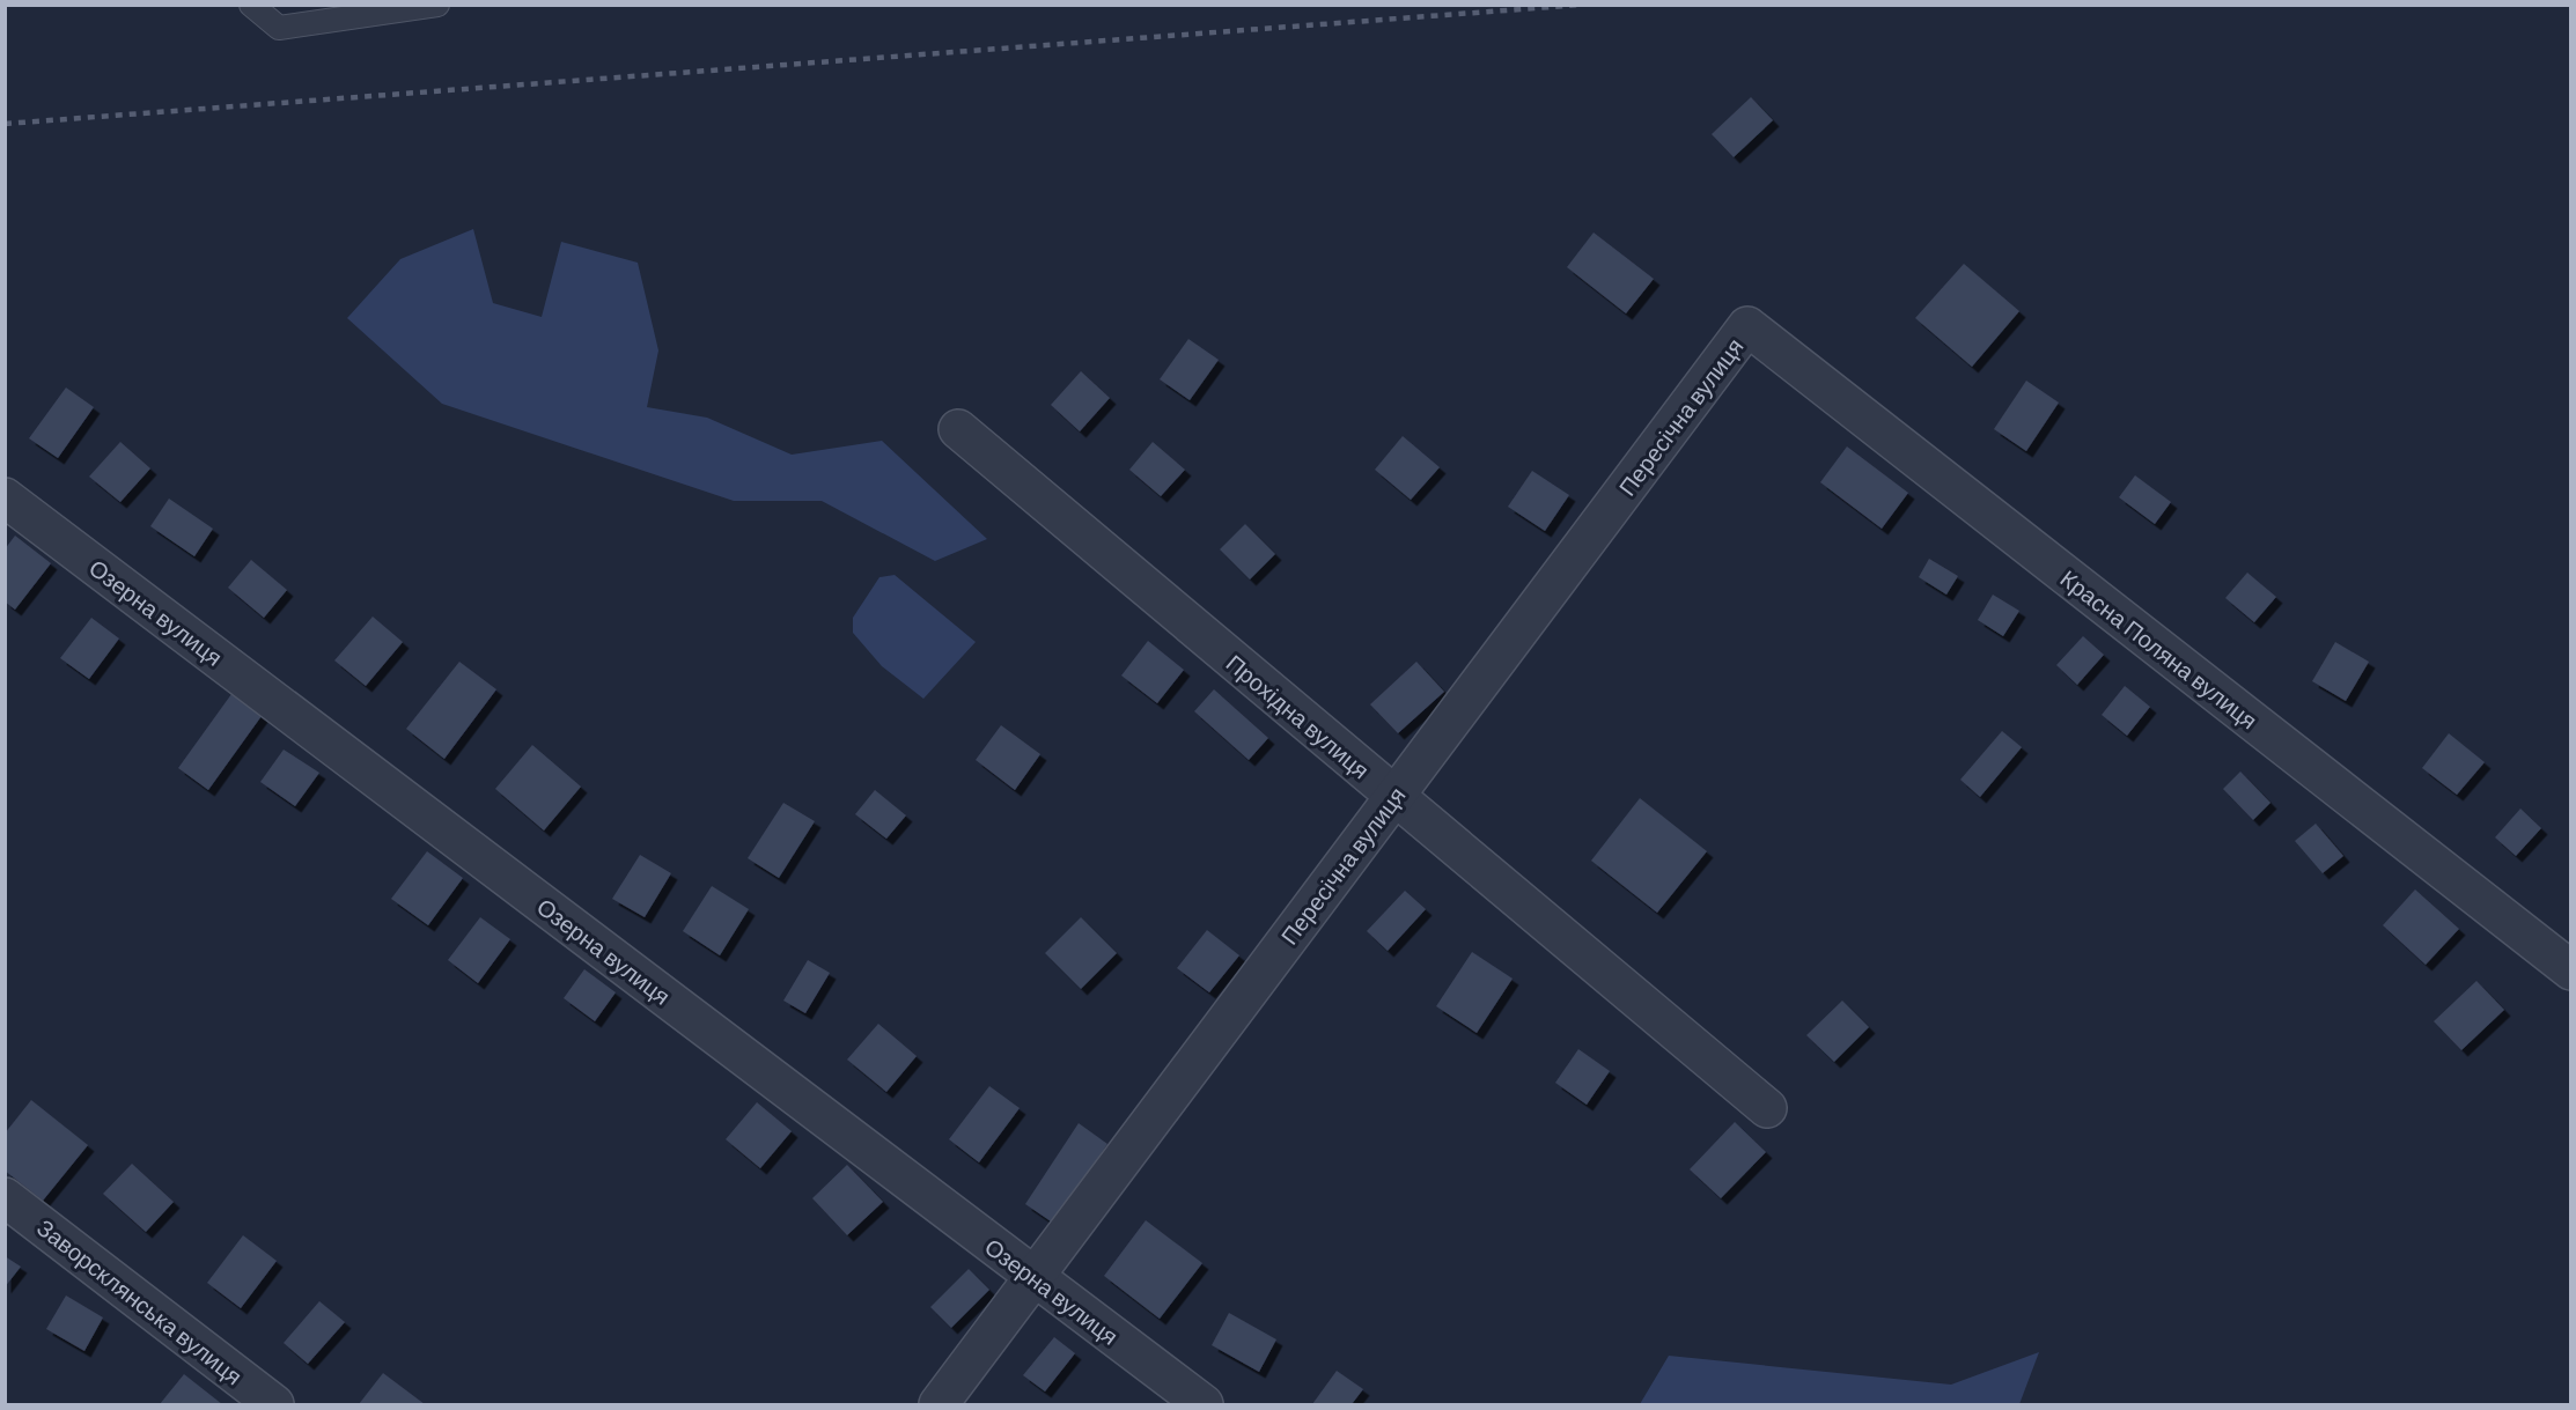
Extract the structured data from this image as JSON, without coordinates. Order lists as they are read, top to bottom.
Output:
{
  "streets": {
    "street": [
      "Пересічна вулиця",
      "Озерна вулиця",
      "Красна Поляна вулиця",
      "Прохідна вулиця",
      "Заворсклянська вулиця"
    ]
  },
  "crossings": [
    ["Пересічна вулиця", "Озерна вулиця"],
    ["Пересічна вулиця", "Красна Поляна вулиця"],
    ["Пересічна вулиця", "Прохідна вулиця"]
  ]
}
